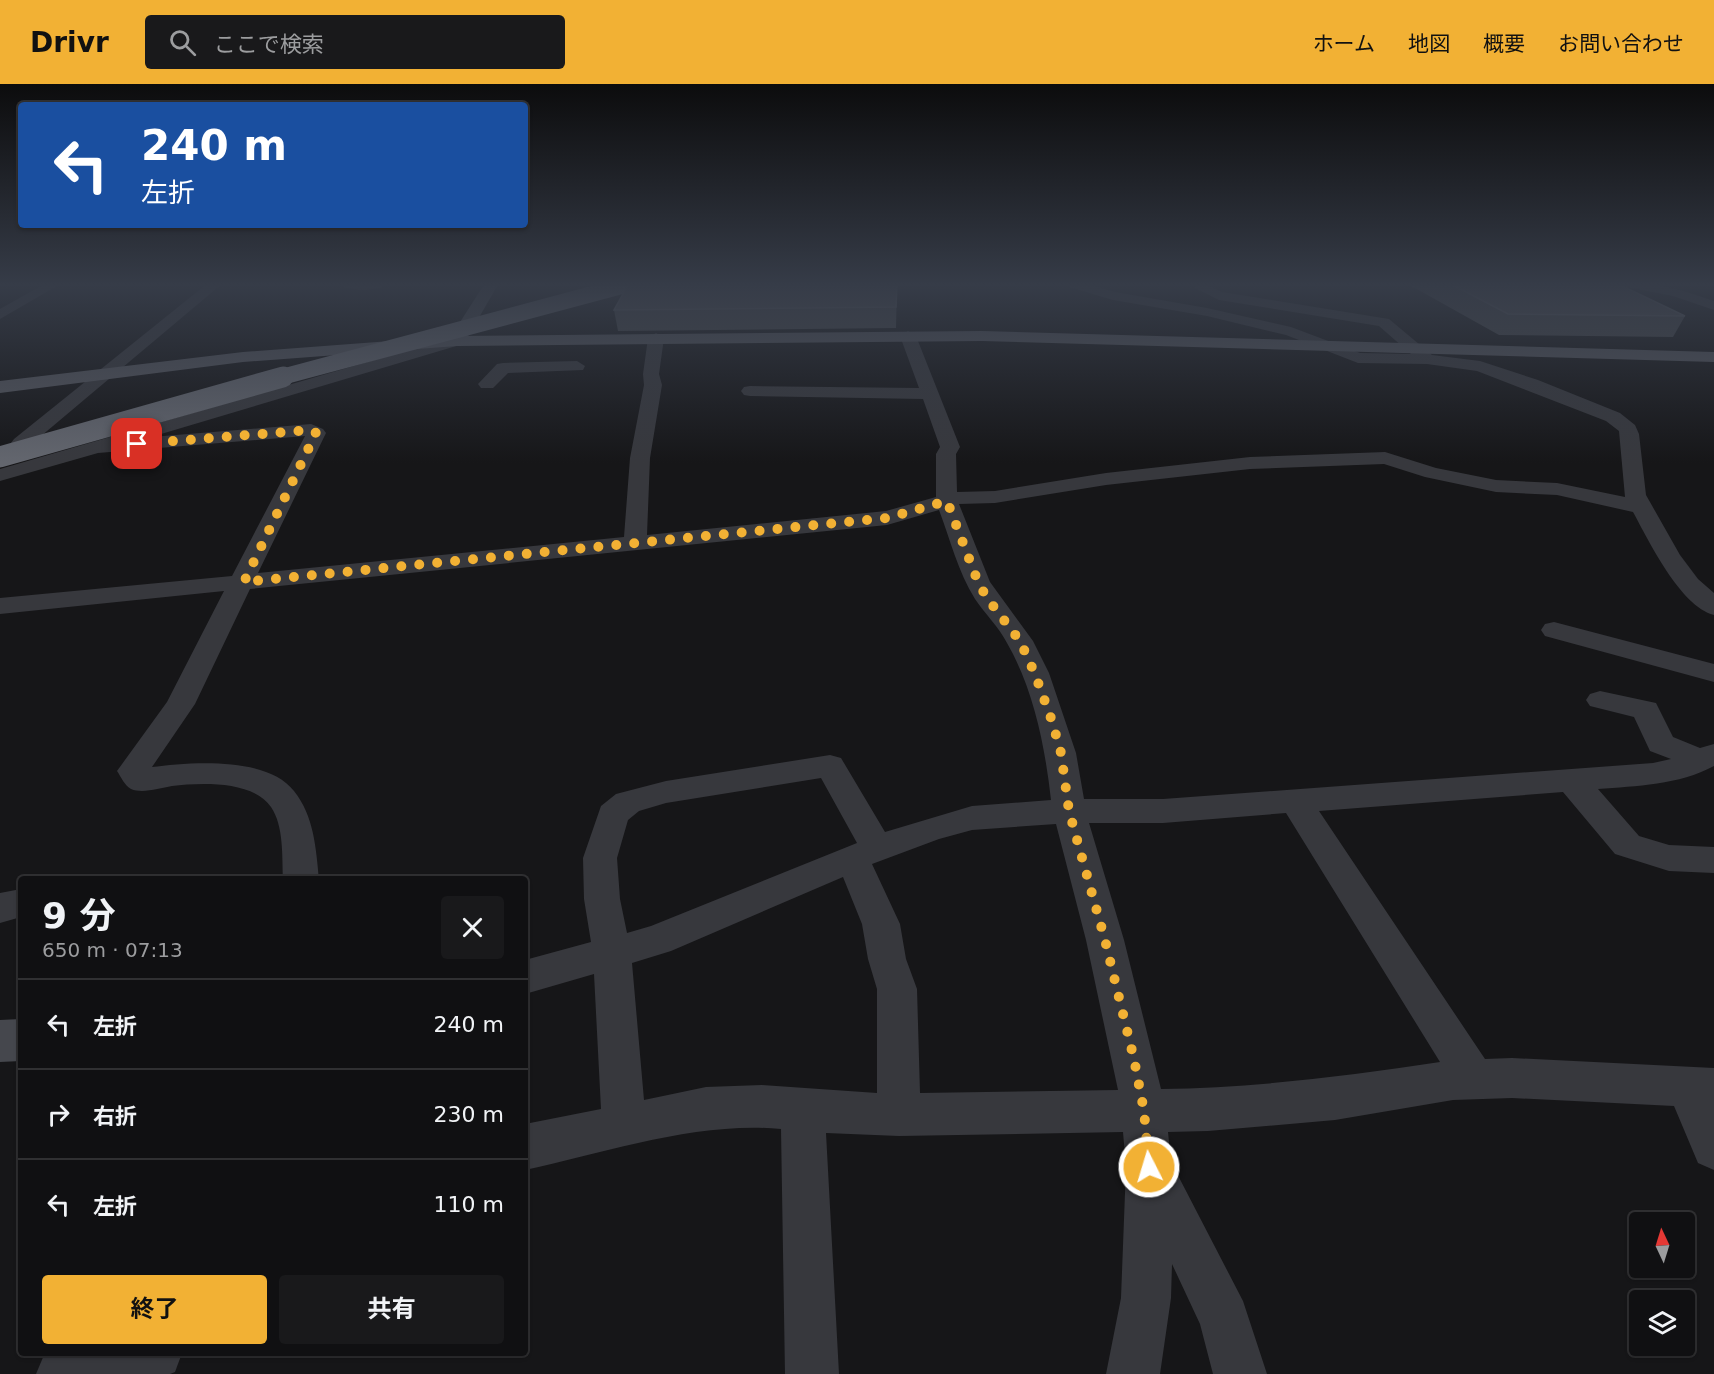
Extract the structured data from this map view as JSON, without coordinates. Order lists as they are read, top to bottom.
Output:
{
  "north": "top",
  "page": {
    "header": "Drivr",
    "search": "ここで検索",
    "nav": [
      "ホーム",
      "地図",
      "概要",
      "お問い合わせ"
    ],
    "turn": ["240 m", "左折"],
    "heading": ["9 分", "650 m · 07:13"],
    "list": [
      {
        "name": "左折",
        "value": "240 m"
      },
      {
        "name": "右折",
        "value": "230 m"
      },
      {
        "name": "左折",
        "value": "110 m"
      }
    ],
    "buttons": ["終了", "共有"]
  }
}
